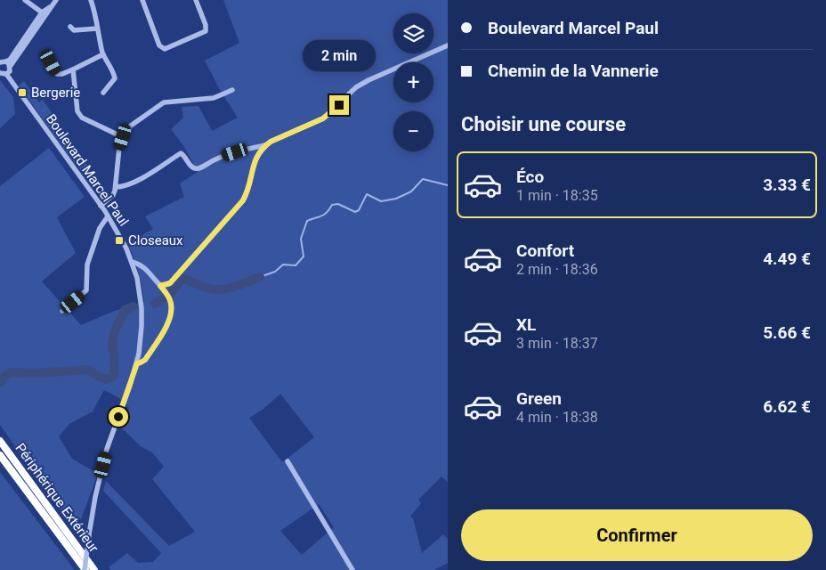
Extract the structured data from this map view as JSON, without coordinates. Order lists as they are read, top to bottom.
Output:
{
  "streets": {
    "highway": ["Périphérique Extérieur"],
    "street": ["Boulevard Marcel Paul"]
  },
  "places": {
    "transit": ["Bergerie", "Closeaux"]
  },
  "page": {
    "banner": ["Boulevard Marcel Paul", "Chemin de la Vannerie"],
    "map_buttons": ["+", "−"],
    "bubble": "2 min",
    "heading": "Choisir une course",
    "list": [
      {
        "name": "Éco",
        "note": "1 min · 18:35",
        "value": "3.33 €"
      },
      {
        "name": "Confort",
        "note": "2 min · 18:36",
        "value": "4.49 €"
      },
      {
        "name": "XL",
        "note": "3 min · 18:37",
        "value": "5.66 €"
      },
      {
        "name": "Green",
        "note": "4 min · 18:38",
        "value": "6.62 €"
      }
    ],
    "buttons": "Confirmer"
  }
}
